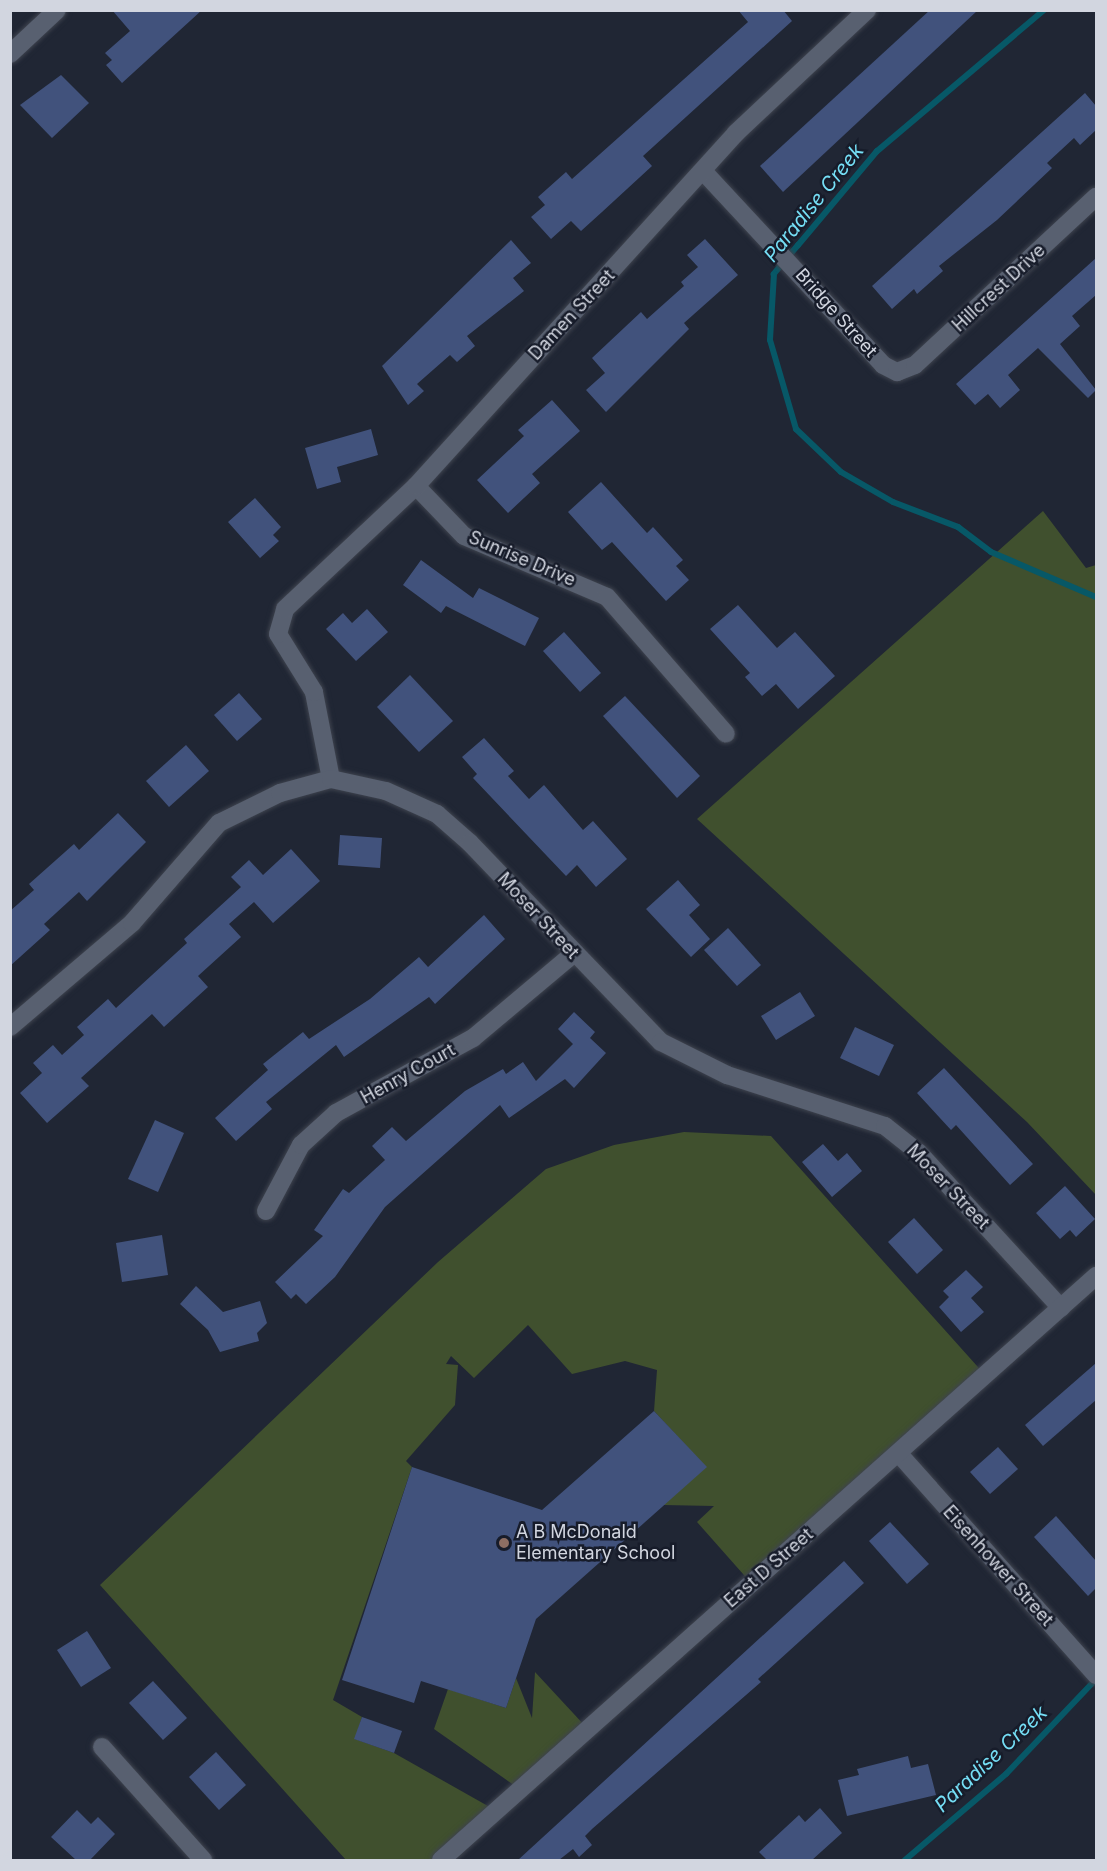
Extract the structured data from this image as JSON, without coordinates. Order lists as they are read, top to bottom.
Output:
{
  "streets": {
    "street": [
      "Hillcrest Drive",
      "Bridge Street",
      "Damen Street",
      "Sunrise Drive",
      "Moser Street",
      "Henry Court",
      "Eisenhower Street",
      "East D Street"
    ]
  },
  "crossings": [
    ["Hillcrest Drive", "Bridge Street"],
    ["Bridge Street", "Damen Street"],
    ["Damen Street", "Sunrise Drive"],
    ["Damen Street", "Moser Street"],
    ["Moser Street", "Henry Court"],
    ["Moser Street", "East D Street"],
    ["Eisenhower Street", "East D Street"]
  ],
  "water": ["Paradise Creek"],
  "places": ["A B McDonald Elementary School"]
}
